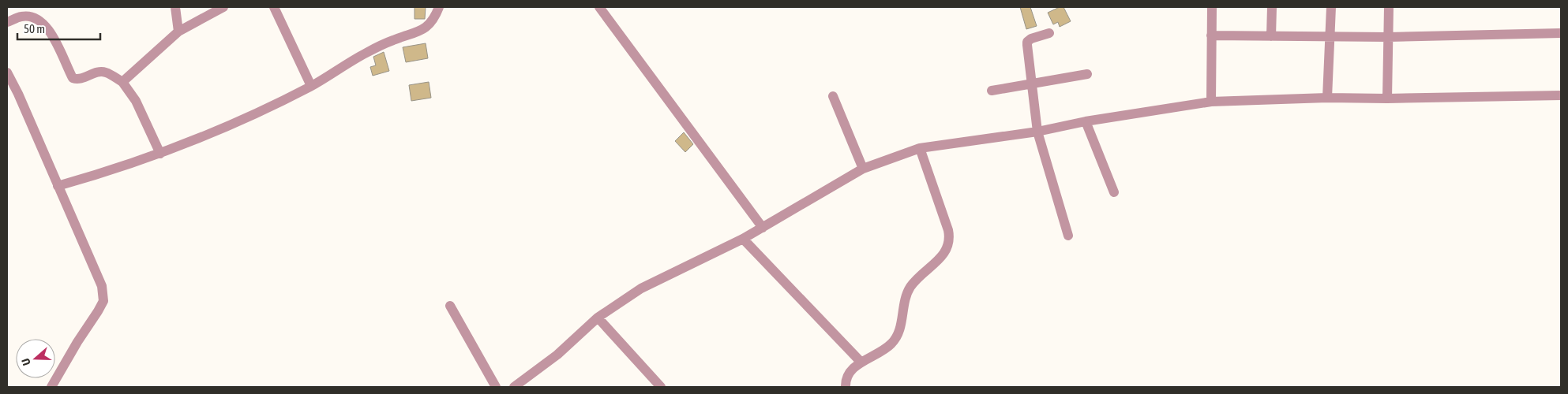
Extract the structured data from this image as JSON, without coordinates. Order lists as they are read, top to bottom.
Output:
{
  "scale_bar": "50 m",
  "north": "left"
}
